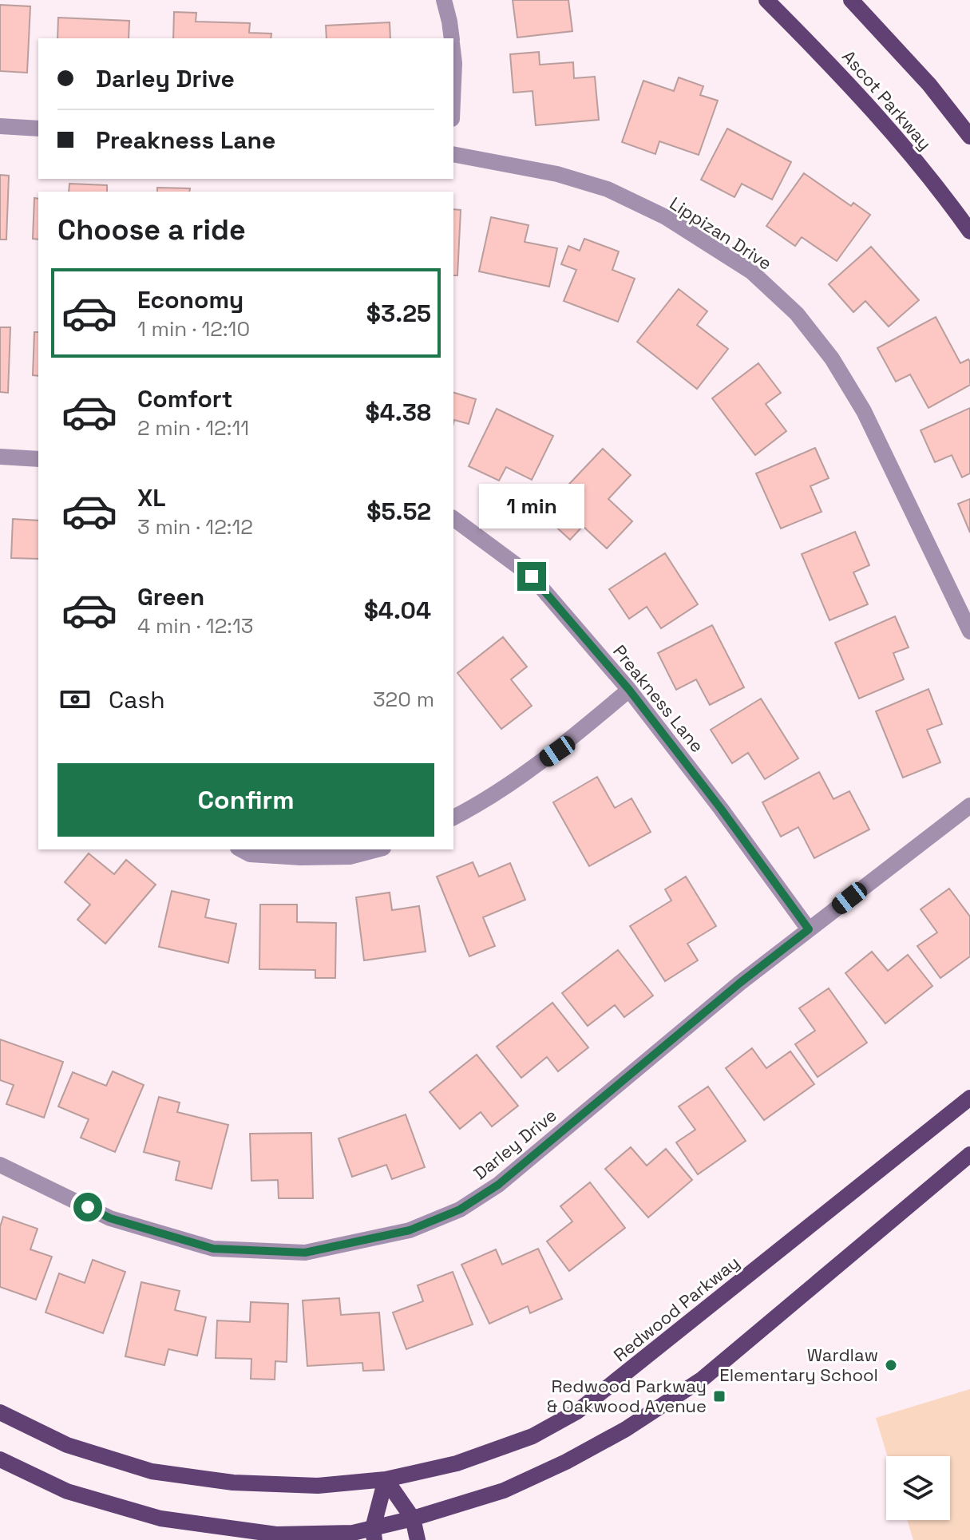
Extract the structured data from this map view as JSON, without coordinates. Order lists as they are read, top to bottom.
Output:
{
  "streets": {
    "main road": ["Ascot Parkway", "Redwood Parkway"],
    "street": ["Lippizan Drive", "Preakness Lane", "Darley Drive"]
  },
  "crossings": [
    ["Preakness Lane", "Darley Drive"]
  ],
  "places": {
    "other": ["Wardlaw Elementary School"],
    "transit": ["Redwood Parkway & Oakwood Avenue"]
  },
  "page": {
    "banner": ["Darley Drive", "Preakness Lane"],
    "heading": "Choose a ride",
    "list": [
      {
        "name": "Economy",
        "note": "1 min · 12:10",
        "value": "$3.25"
      },
      {
        "name": "Comfort",
        "note": "2 min · 12:11",
        "value": "$4.38"
      },
      {
        "name": "XL",
        "note": "3 min · 12:12",
        "value": "$5.52"
      },
      {
        "name": "Green",
        "note": "4 min · 12:13",
        "value": "$4.04"
      }
    ],
    "bubble": "1 min",
    "pay": ["Cash", "320 m"],
    "buttons": "Confirm"
  }
}
